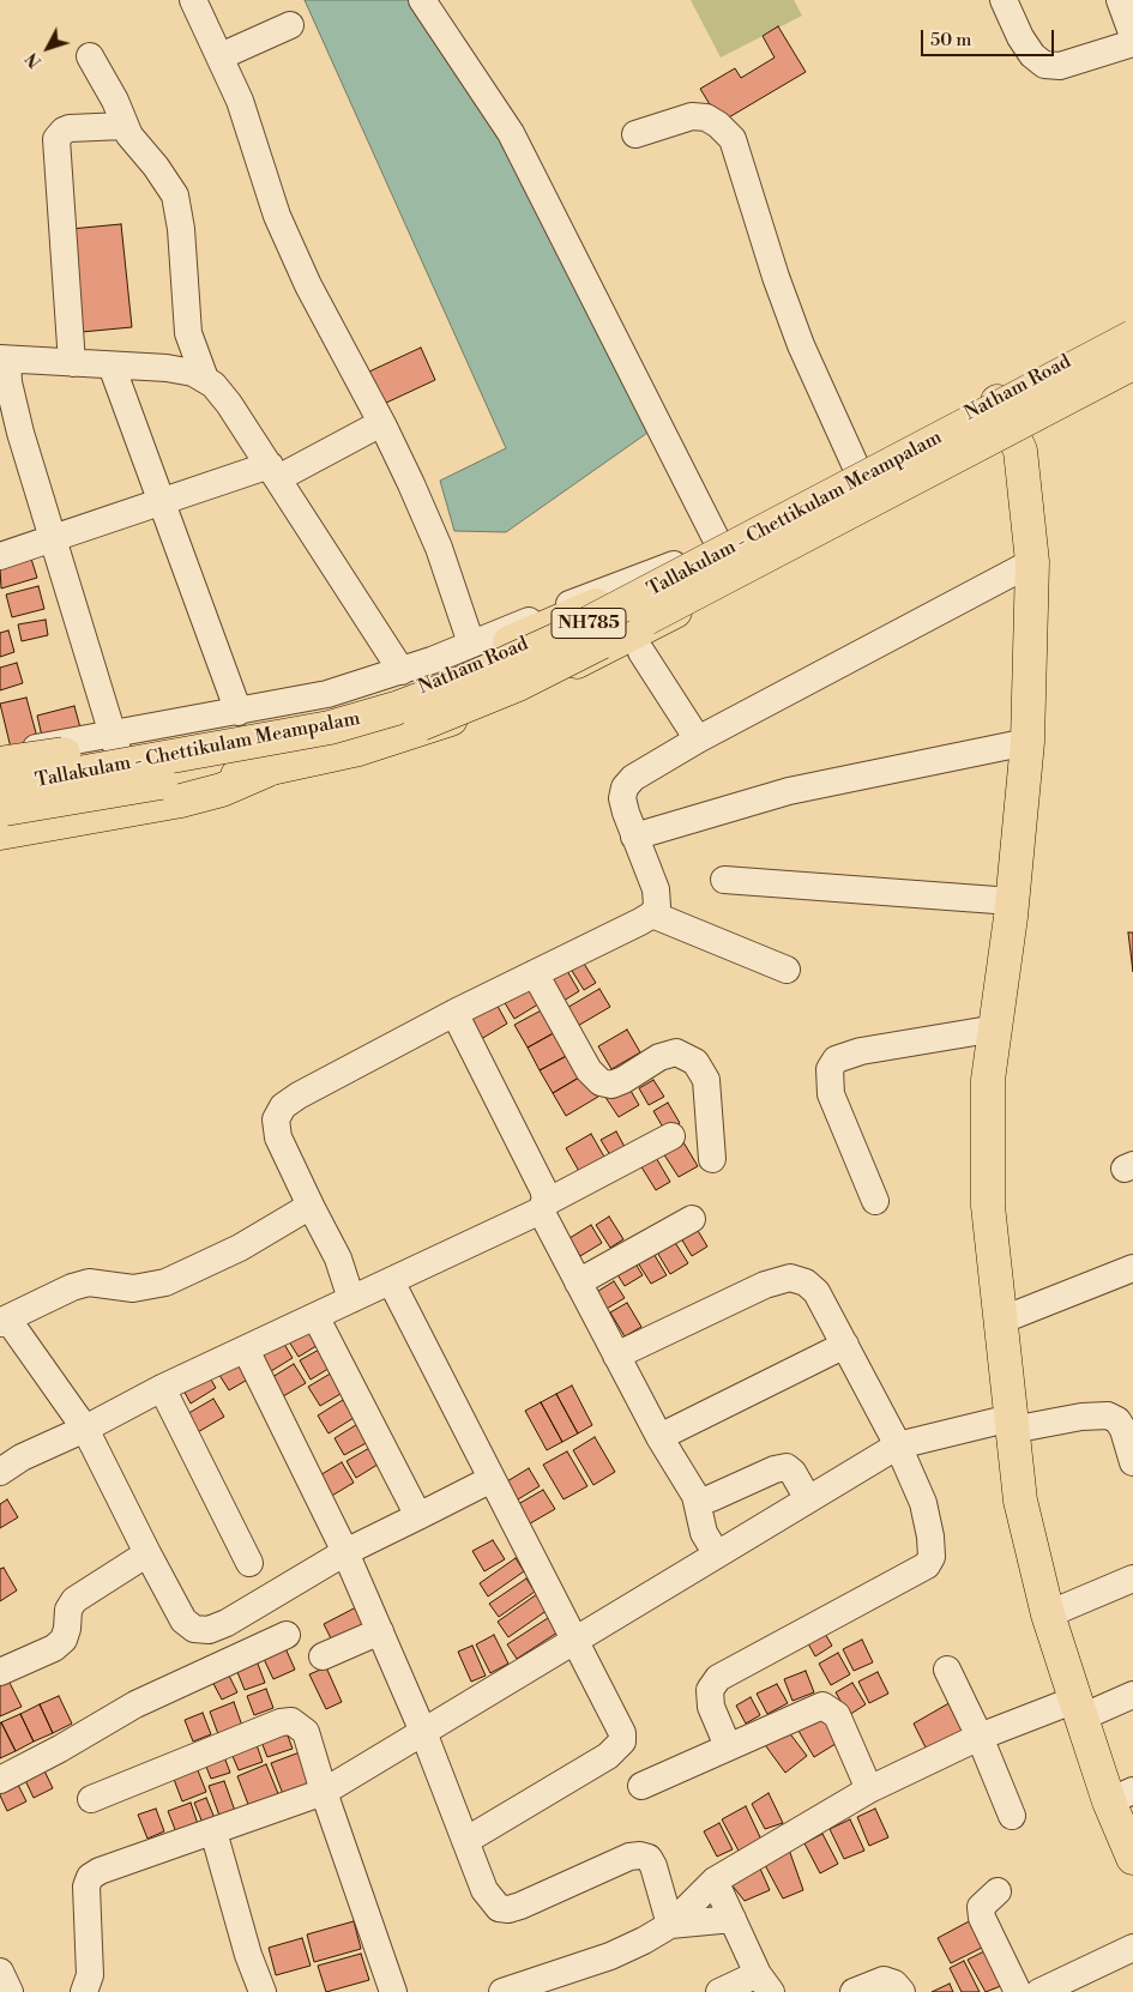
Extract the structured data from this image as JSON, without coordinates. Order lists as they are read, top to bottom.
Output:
{
  "streets": {
    "main road": ["Natham Road", "Tallakulam - Chettikulam Meampalam", "NH785"]
  },
  "scale_bar": "50 m",
  "north": "bottom left"
}
